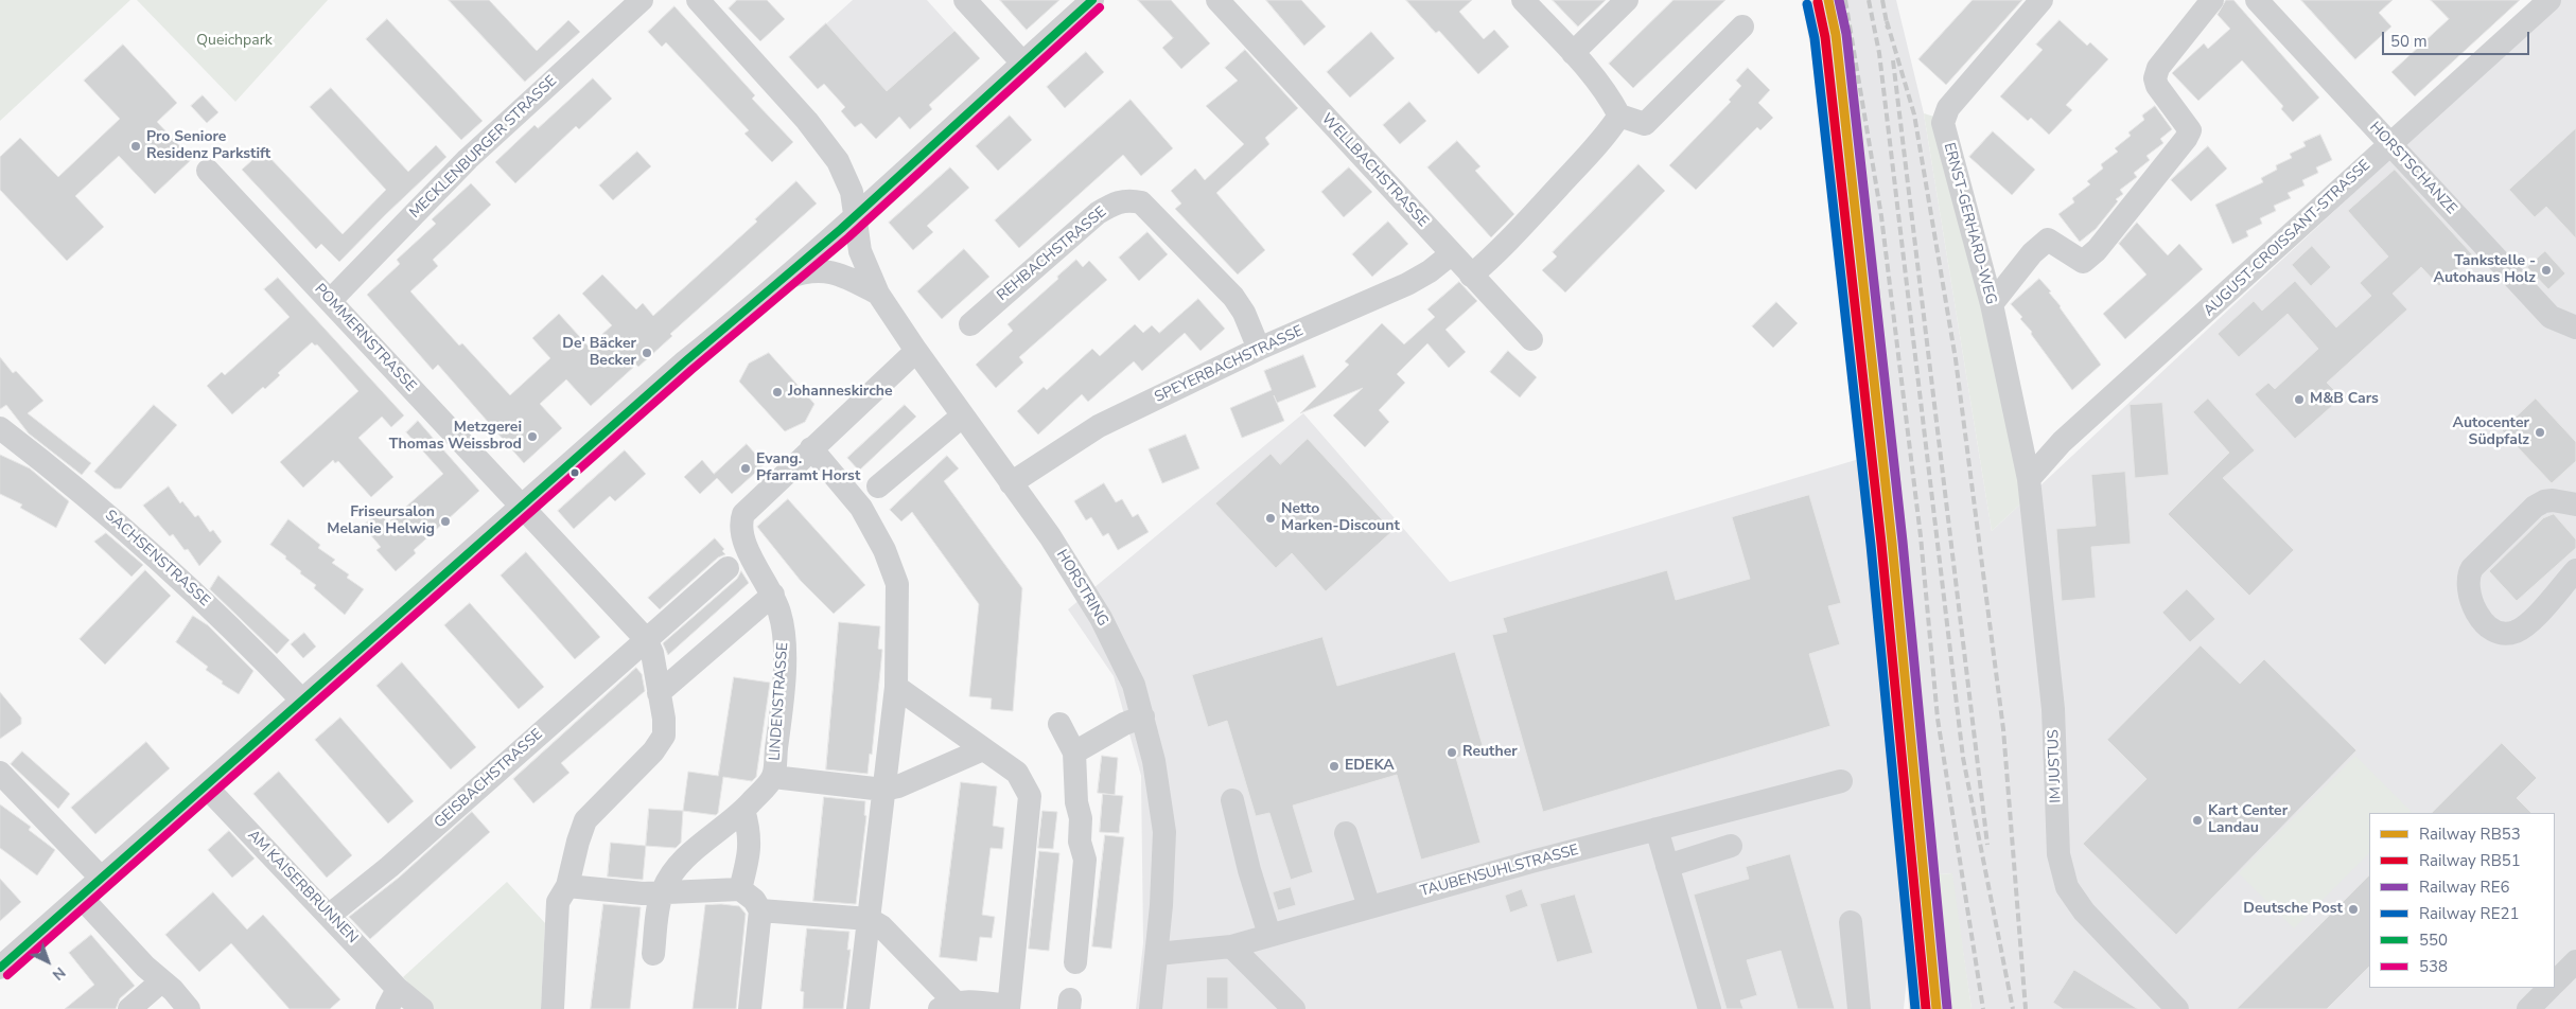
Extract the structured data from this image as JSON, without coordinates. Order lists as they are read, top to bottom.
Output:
{
  "streets": {
    "street": [
      "MECKLENBURGER STRASSE",
      "HORSTSCHANZE",
      "WELLBACHSTRASSE",
      "ERNST-GERHARD-WEG",
      "AUGUST-CROISSANT-STRASSE",
      "REHBACHSTRASSE",
      "POMMERNSTRASSE",
      "SPEYERBACHSTRASSE",
      "SACHSENSTRASSE",
      "HORSTRING",
      "LINDENSTRASSE",
      "IM JUSTUS",
      "GEISBACHSTRASSE",
      "TAUBENSUHLSTRASSE",
      "AM KAISERBRUNNEN"
    ]
  },
  "crossings": [
    ["MECKLENBURGER STRASSE", "POMMERNSTRASSE"],
    ["HORSTSCHANZE", "AUGUST-CROISSANT-STRASSE"],
    ["WELLBACHSTRASSE", "SPEYERBACHSTRASSE"],
    ["ERNST-GERHARD-WEG", "AUGUST-CROISSANT-STRASSE"],
    ["ERNST-GERHARD-WEG", "IM JUSTUS"],
    ["AUGUST-CROISSANT-STRASSE", "IM JUSTUS"],
    ["REHBACHSTRASSE", "SPEYERBACHSTRASSE"],
    ["SPEYERBACHSTRASSE", "HORSTRING"],
    ["HORSTRING", "TAUBENSUHLSTRASSE"],
    ["GEISBACHSTRASSE", "AM KAISERBRUNNEN"]
  ],
  "parks": ["Queichpark"],
  "places": [
    "Pro Seniore Residenz Parkstift",
    "Tankstelle - Autohaus Holz",
    "De' Bäcker Becker",
    "Johanneskirche",
    "M&B Cars",
    "Autocenter Südpfalz",
    "Metzgerei Thomas Weissbrod",
    "Evang. Pfarramt Horst",
    "Netto Marken-Discount",
    "Friseursalon Melanie Helwig",
    "Reuther",
    "EDEKA",
    "Kart Center Landau",
    "Deutsche Post"
  ],
  "lines": [
    "rail line RB53",
    "rail line RE6",
    "transit line 550",
    "rail line RB51",
    "rail line RE21",
    "transit line 538"
  ],
  "legend": [
    "Railway RB53",
    "Railway RB51",
    "Railway RE6",
    "Railway RE21",
    "550",
    "538"
  ],
  "scale_bar": "50 m",
  "north": "bottom right"
}
